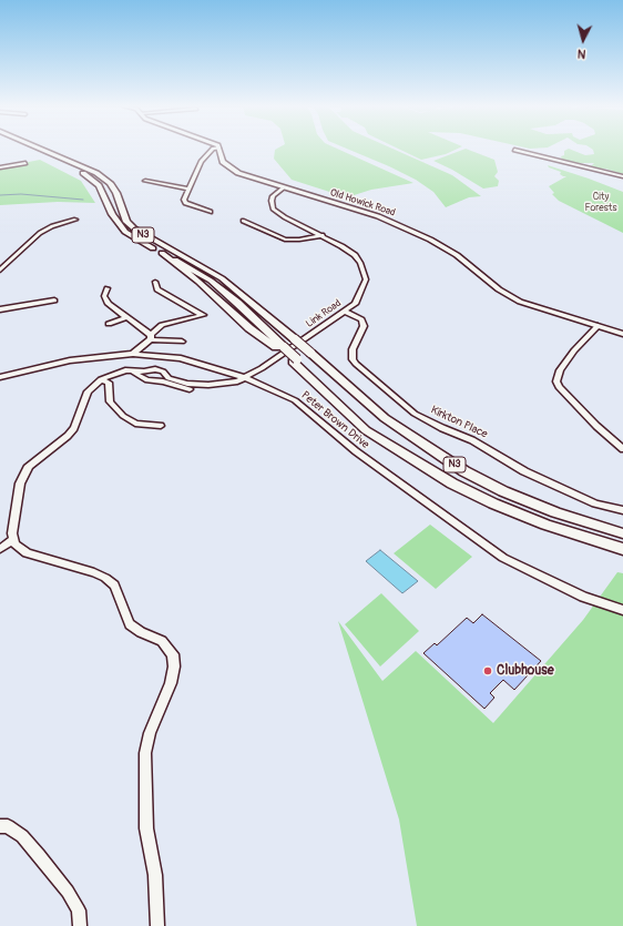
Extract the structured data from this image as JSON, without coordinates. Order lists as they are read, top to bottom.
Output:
{
  "streets": {
    "highway": ["N3"],
    "main road": ["Old Howick Road"],
    "street": ["Link Road", "Peter Brown Drive", "Kirkton Place"]
  },
  "crossings": [
    ["Old Howick Road", "Link Road"],
    ["Link Road", "Peter Brown Drive"],
    ["Link Road", "Kirkton Place"]
  ],
  "parks": ["City Forests"],
  "places": ["Clubhouse"],
  "north": "bottom"
}
